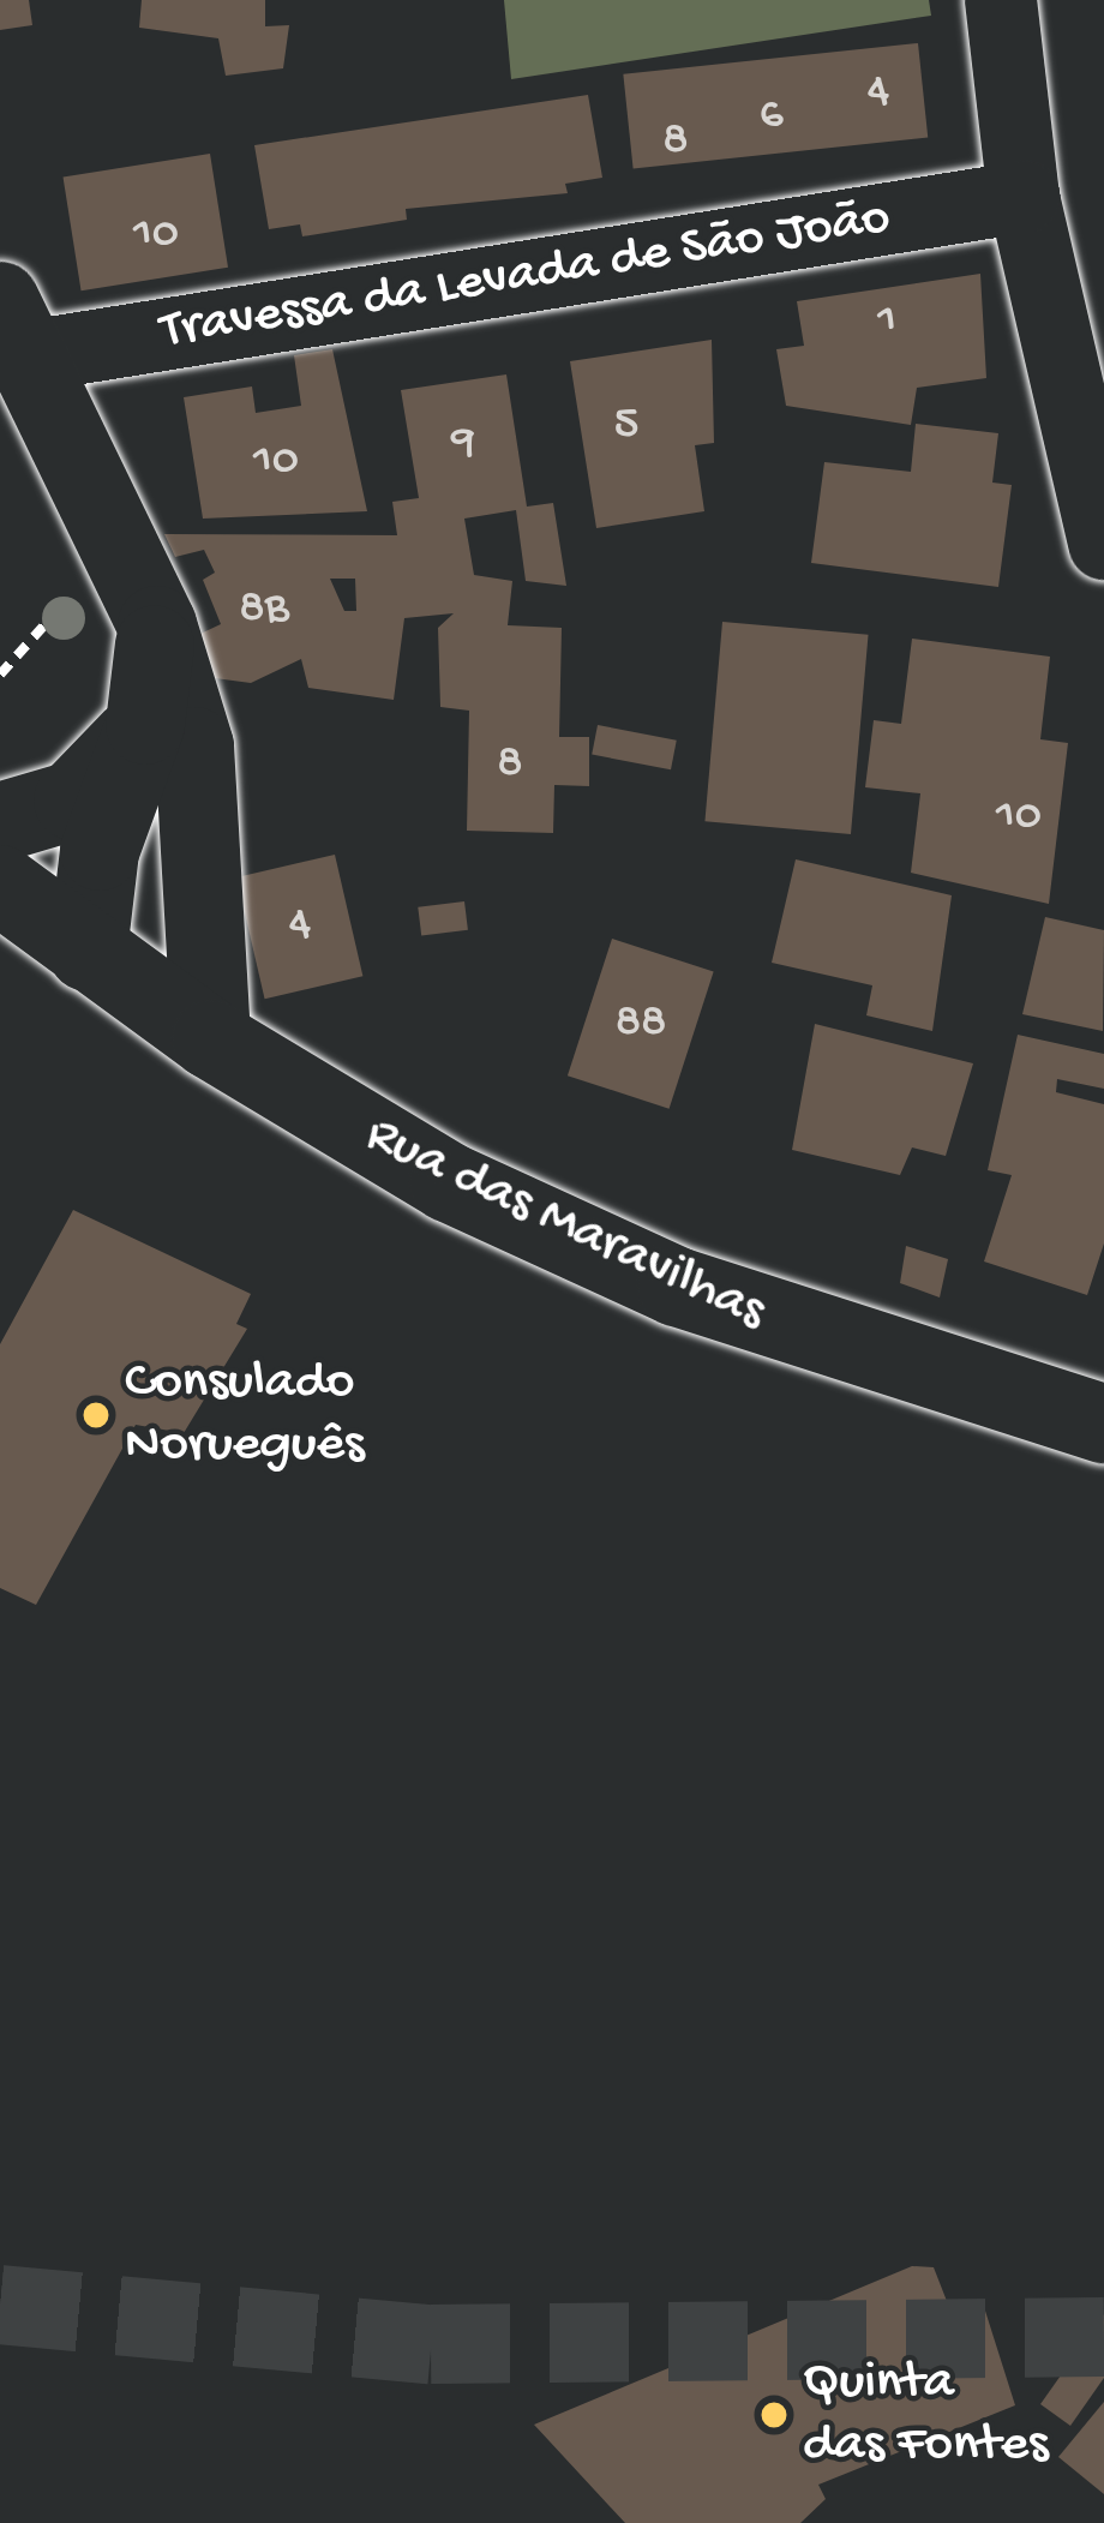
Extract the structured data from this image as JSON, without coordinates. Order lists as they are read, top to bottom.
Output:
{
  "streets": {
    "street": ["Travessa da Levada de São João", "Rua das Maravilhas"]
  },
  "places": ["Consulado Norueguês", "Quinta das Fontes"],
  "house_numbers": [
    "4",
    "6",
    "8",
    "10",
    "1",
    "5",
    "9",
    "10",
    "8B",
    "8",
    "10",
    "4",
    "88"
  ]
}
